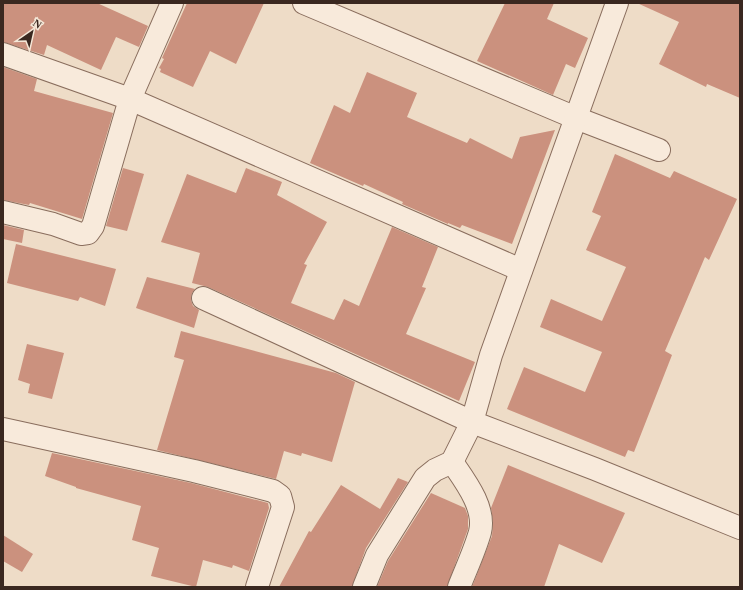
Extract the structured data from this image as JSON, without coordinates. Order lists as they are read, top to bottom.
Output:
{
  "north": "top right"
}
